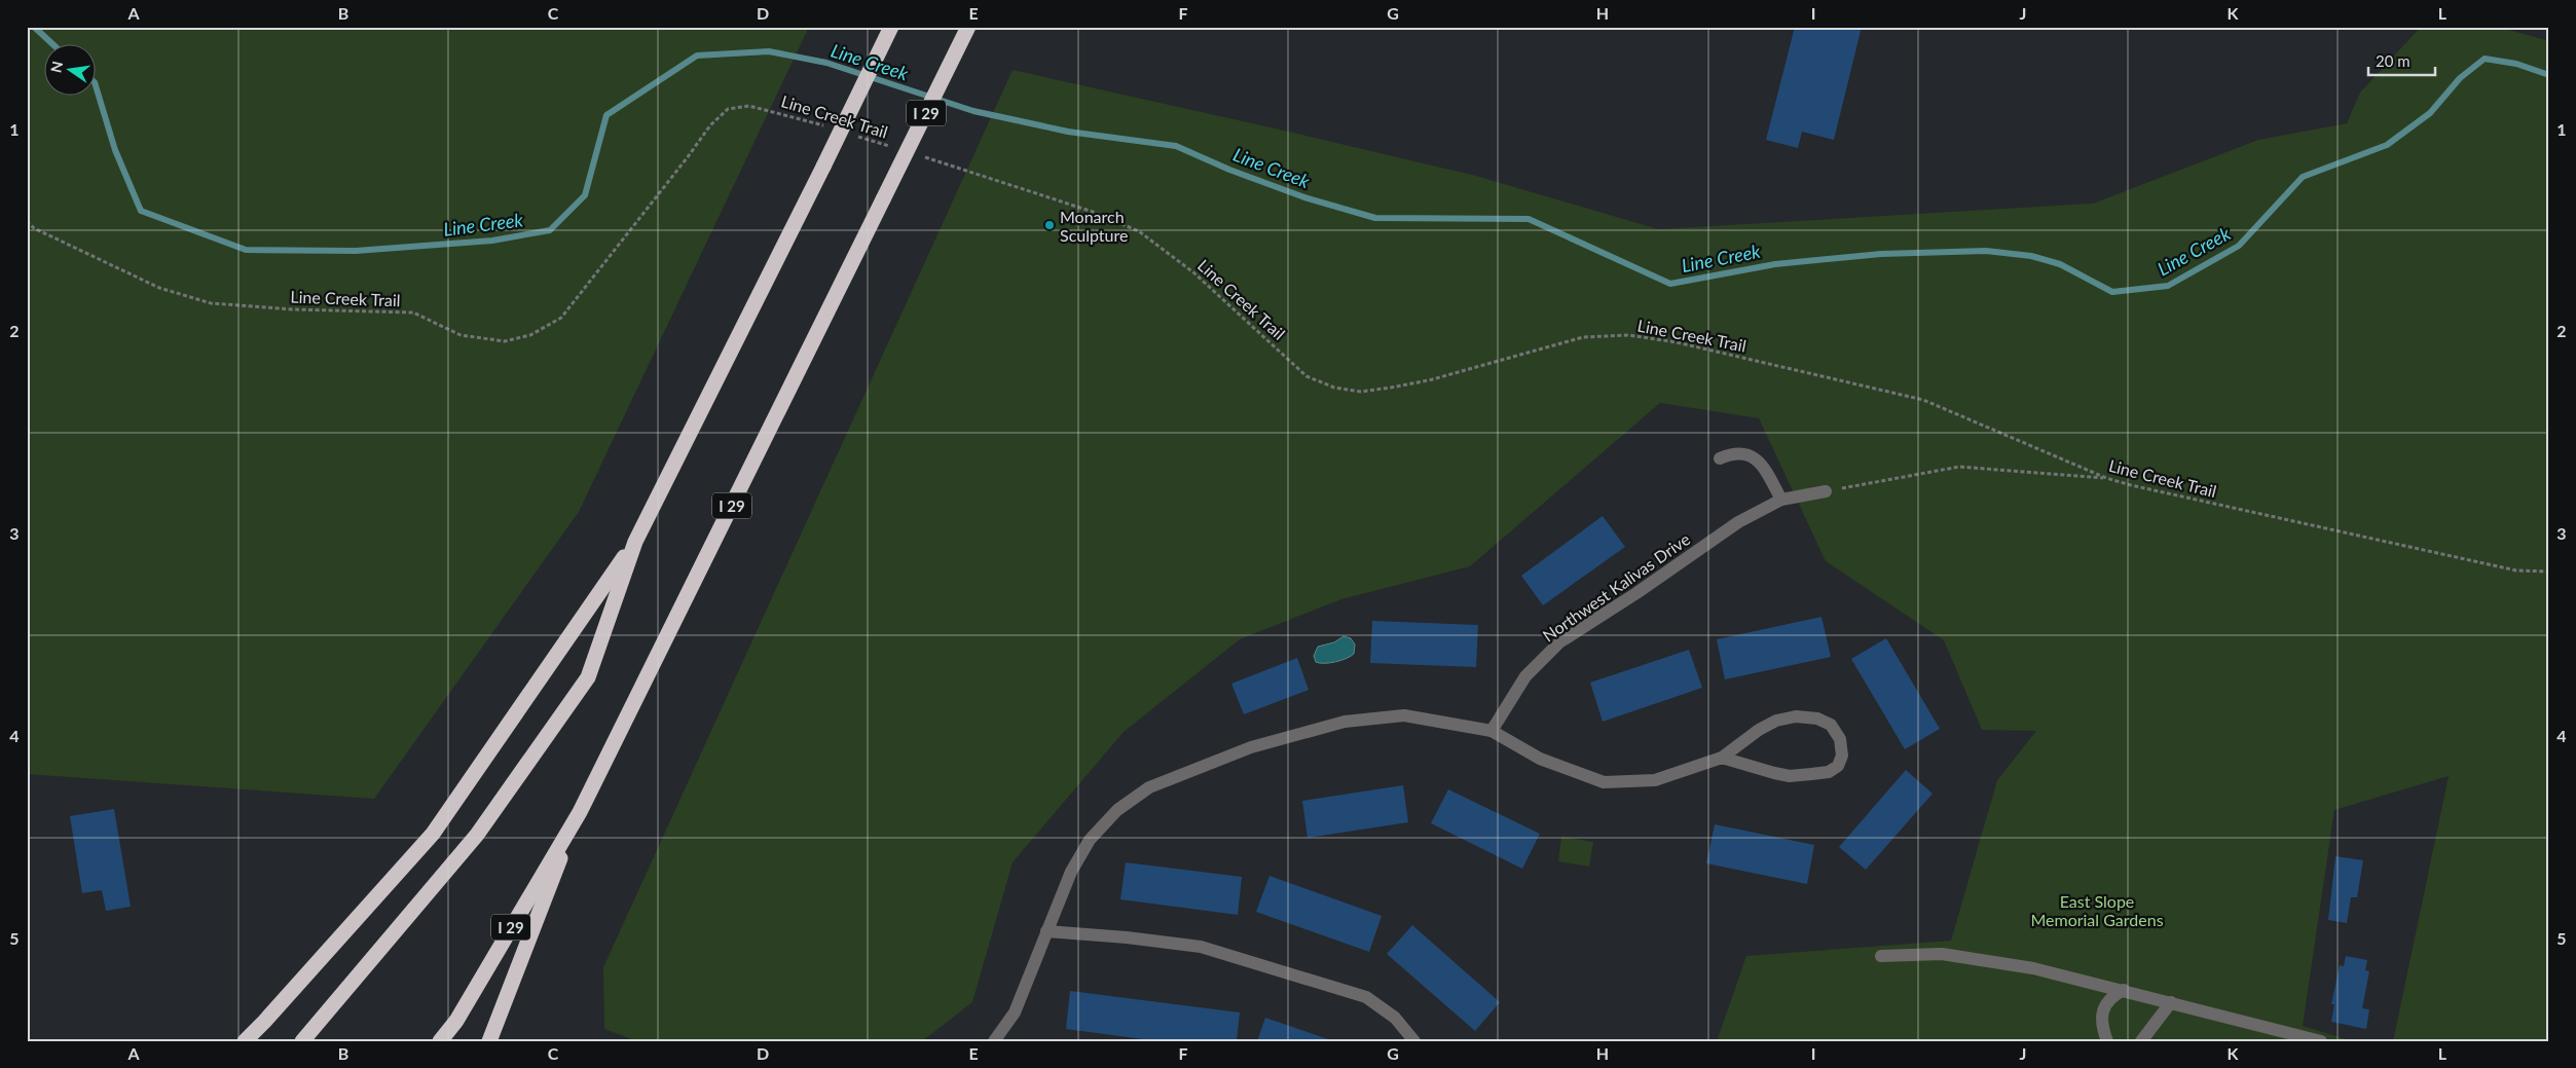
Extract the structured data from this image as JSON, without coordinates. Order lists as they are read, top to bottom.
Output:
{
  "streets": {
    "highway": ["I 29"],
    "street": ["Northwest Kalivas Drive"],
    "path": ["Line Creek Trail"]
  },
  "water": ["Line Creek"],
  "parks": ["East Slope Memorial Gardens"],
  "places": ["Monarch Sculpture"],
  "scale_bar": "20 m",
  "north": "left",
  "grid": {
    "columns": [
      "A",
      "B",
      "C",
      "D",
      "E",
      "F",
      "G",
      "H",
      "I",
      "J",
      "K",
      "L"
    ],
    "rows": [
      "1",
      "2",
      "3",
      "4",
      "5"
    ]
  }
}
